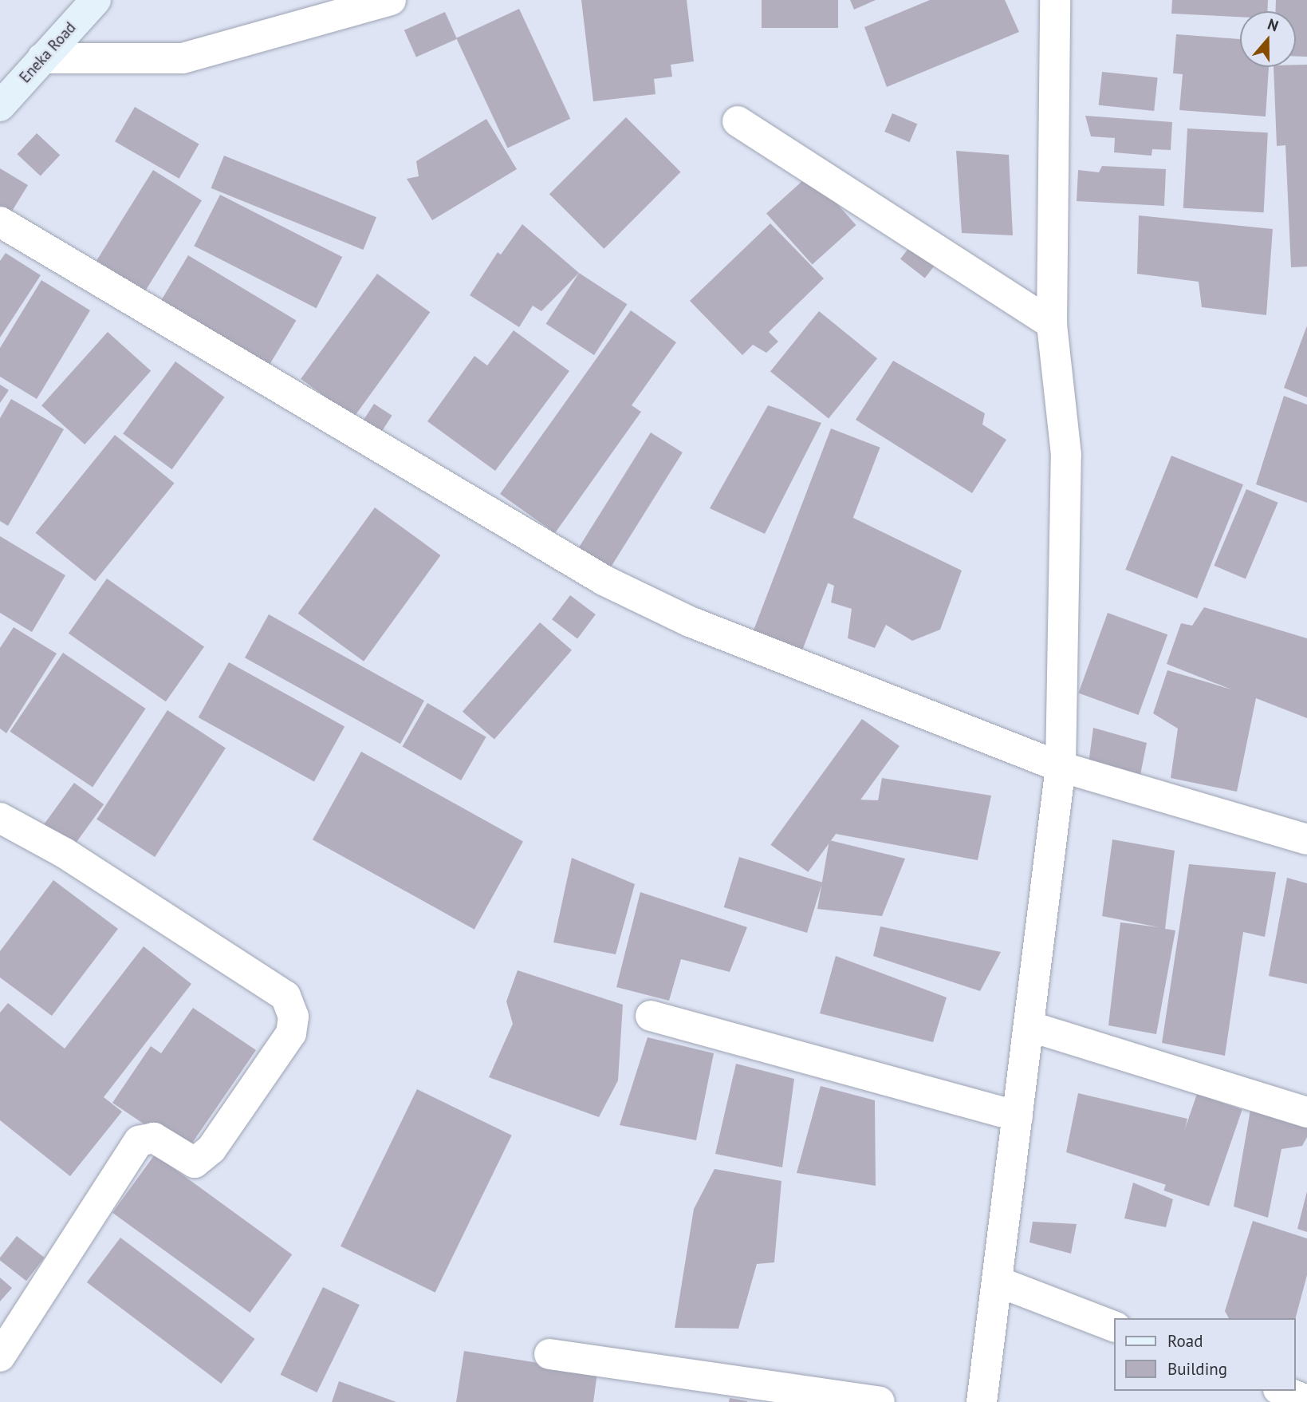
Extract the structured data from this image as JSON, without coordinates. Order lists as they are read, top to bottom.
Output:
{
  "streets": {
    "main road": ["Eneka Road"]
  },
  "legend": ["Road", "Building"],
  "north": "top"
}
